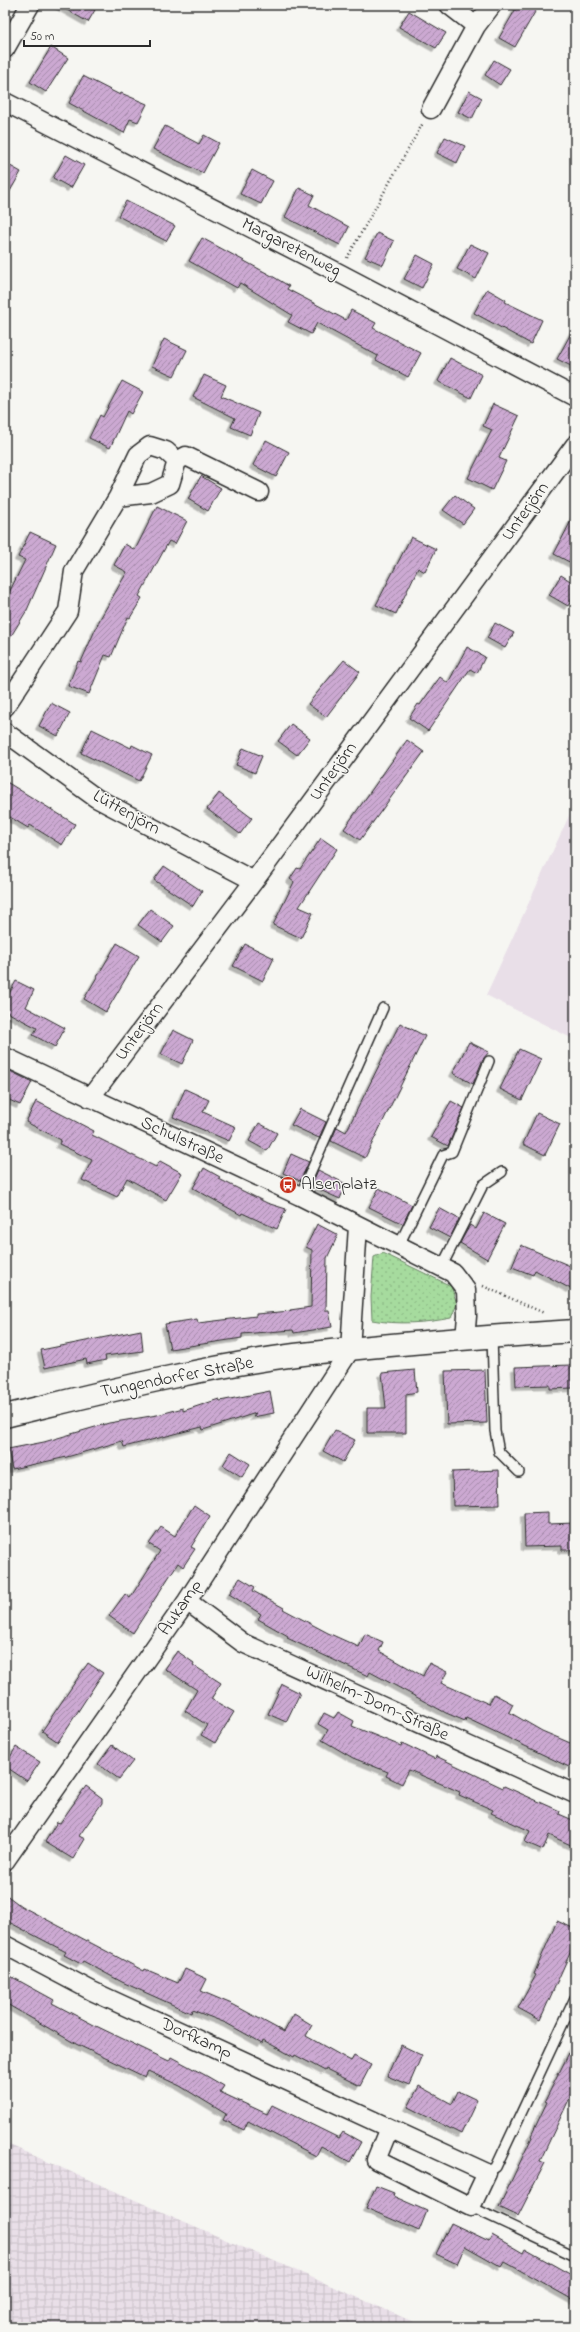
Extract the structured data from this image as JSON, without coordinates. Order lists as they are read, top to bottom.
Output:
{
  "streets": {
    "main road": ["Tungendorfer Straße"],
    "street": [
      "Margaretenweg",
      "Unterjörn",
      "Lüttenjörn",
      "Schulstraße",
      "Aukamp",
      "Wilhelm-Dorn-Straße",
      "Dorfkamp"
    ]
  },
  "crossings": [
    ["Unterjörn", "Lüttenjörn"],
    ["Unterjörn", "Schulstraße"],
    ["Tungendorfer Straße", "Aukamp"],
    ["Aukamp", "Wilhelm-Dorn-Straße"]
  ],
  "places": {
    "bus stop": ["Alsenplatz"]
  },
  "scale_bar": "50 m"
}
